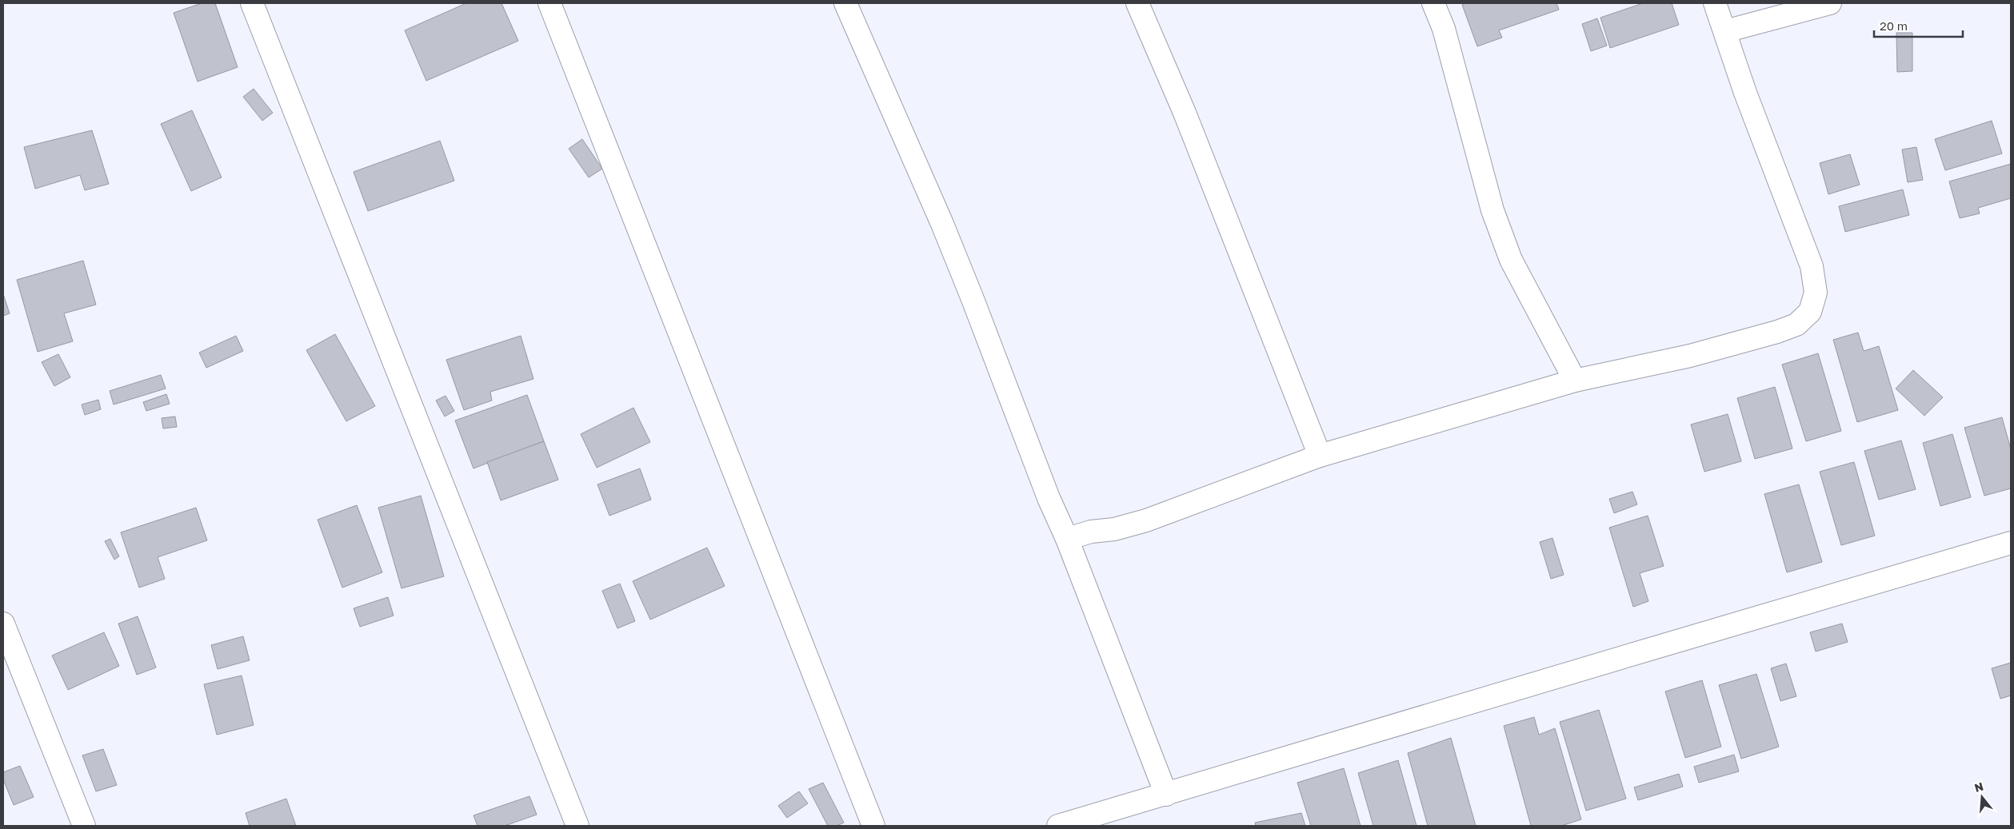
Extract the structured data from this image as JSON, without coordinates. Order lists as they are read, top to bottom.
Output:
{
  "scale_bar": "20 m",
  "north": "top"
}
